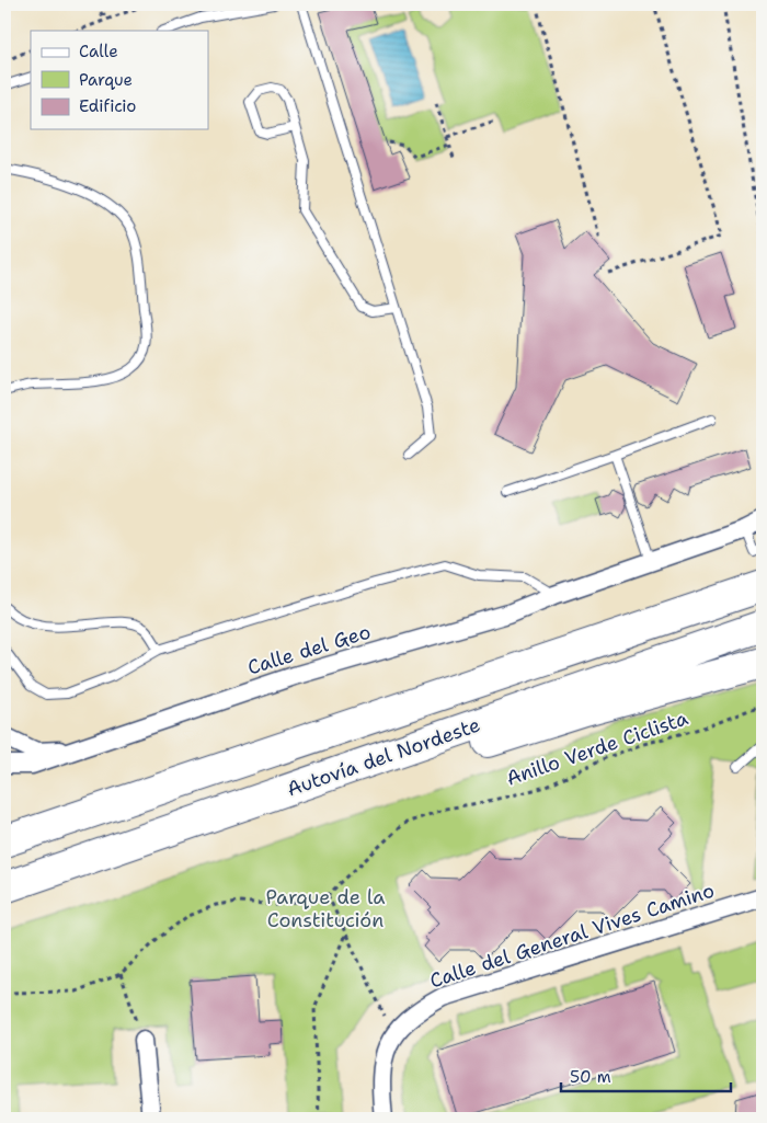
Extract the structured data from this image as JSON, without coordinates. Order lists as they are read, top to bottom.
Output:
{
  "streets": {
    "highway": ["Autovía del Nordeste"],
    "street": ["Calle del Geo", "Calle del General Vives Camino"],
    "path": ["Anillo Verde Ciclista"]
  },
  "parks": ["Parque de la Constitución"],
  "legend": ["Calle", "Parque", "Edificio"],
  "scale_bar": "50 m"
}
